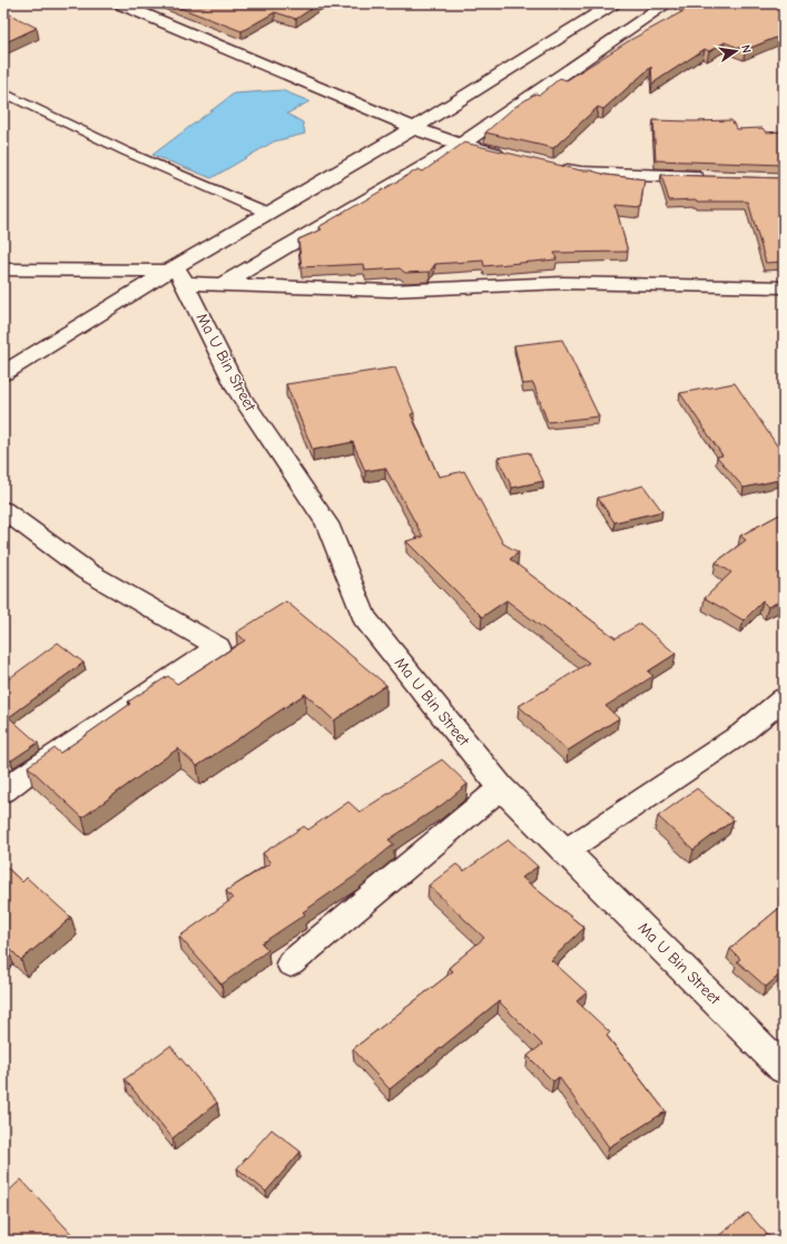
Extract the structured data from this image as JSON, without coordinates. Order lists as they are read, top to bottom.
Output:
{
  "streets": {
    "street": ["Ma U Bin Street"]
  },
  "north": "right"
}
